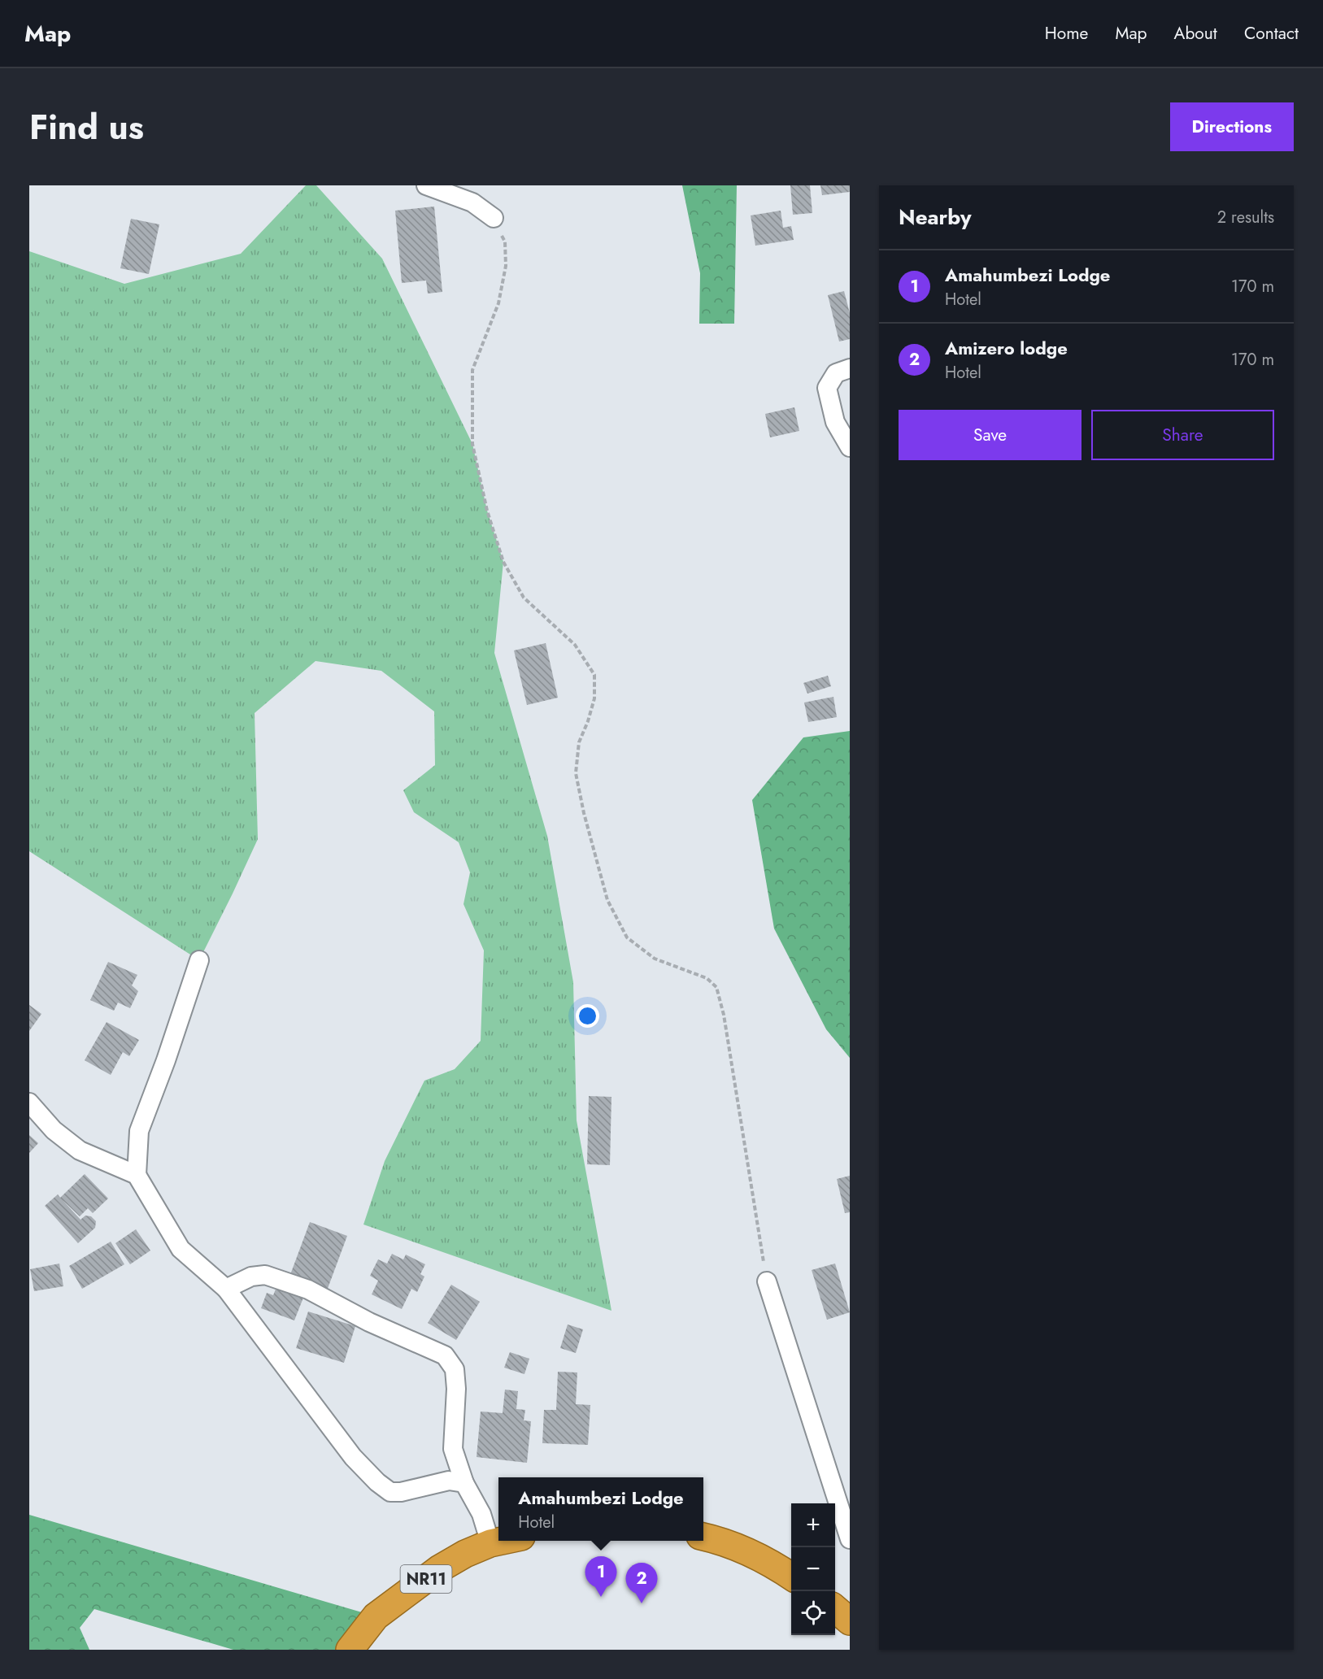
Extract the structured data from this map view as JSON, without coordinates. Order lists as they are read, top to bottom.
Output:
{
  "streets": {
    "highway": ["NR11"]
  },
  "page": {
    "header": "Map",
    "nav": [
      "Home",
      "Map",
      "About",
      "Contact"
    ],
    "title": "Find us",
    "buttons": [
      "Directions",
      ["Save", "Share"]
    ],
    "heading": ["Nearby", "2 results"],
    "list": [
      {
        "mark": "1",
        "name": "Amahumbezi Lodge",
        "note": "Hotel",
        "value": "170 m"
      },
      {
        "mark": "2",
        "name": "Amizero lodge",
        "note": "Hotel",
        "value": "170 m"
      }
    ],
    "popup": ["Amahumbezi Lodge", "Hotel"],
    "map_buttons": ["+", "−"],
    "pins": ["1", "2"]
  }
}
